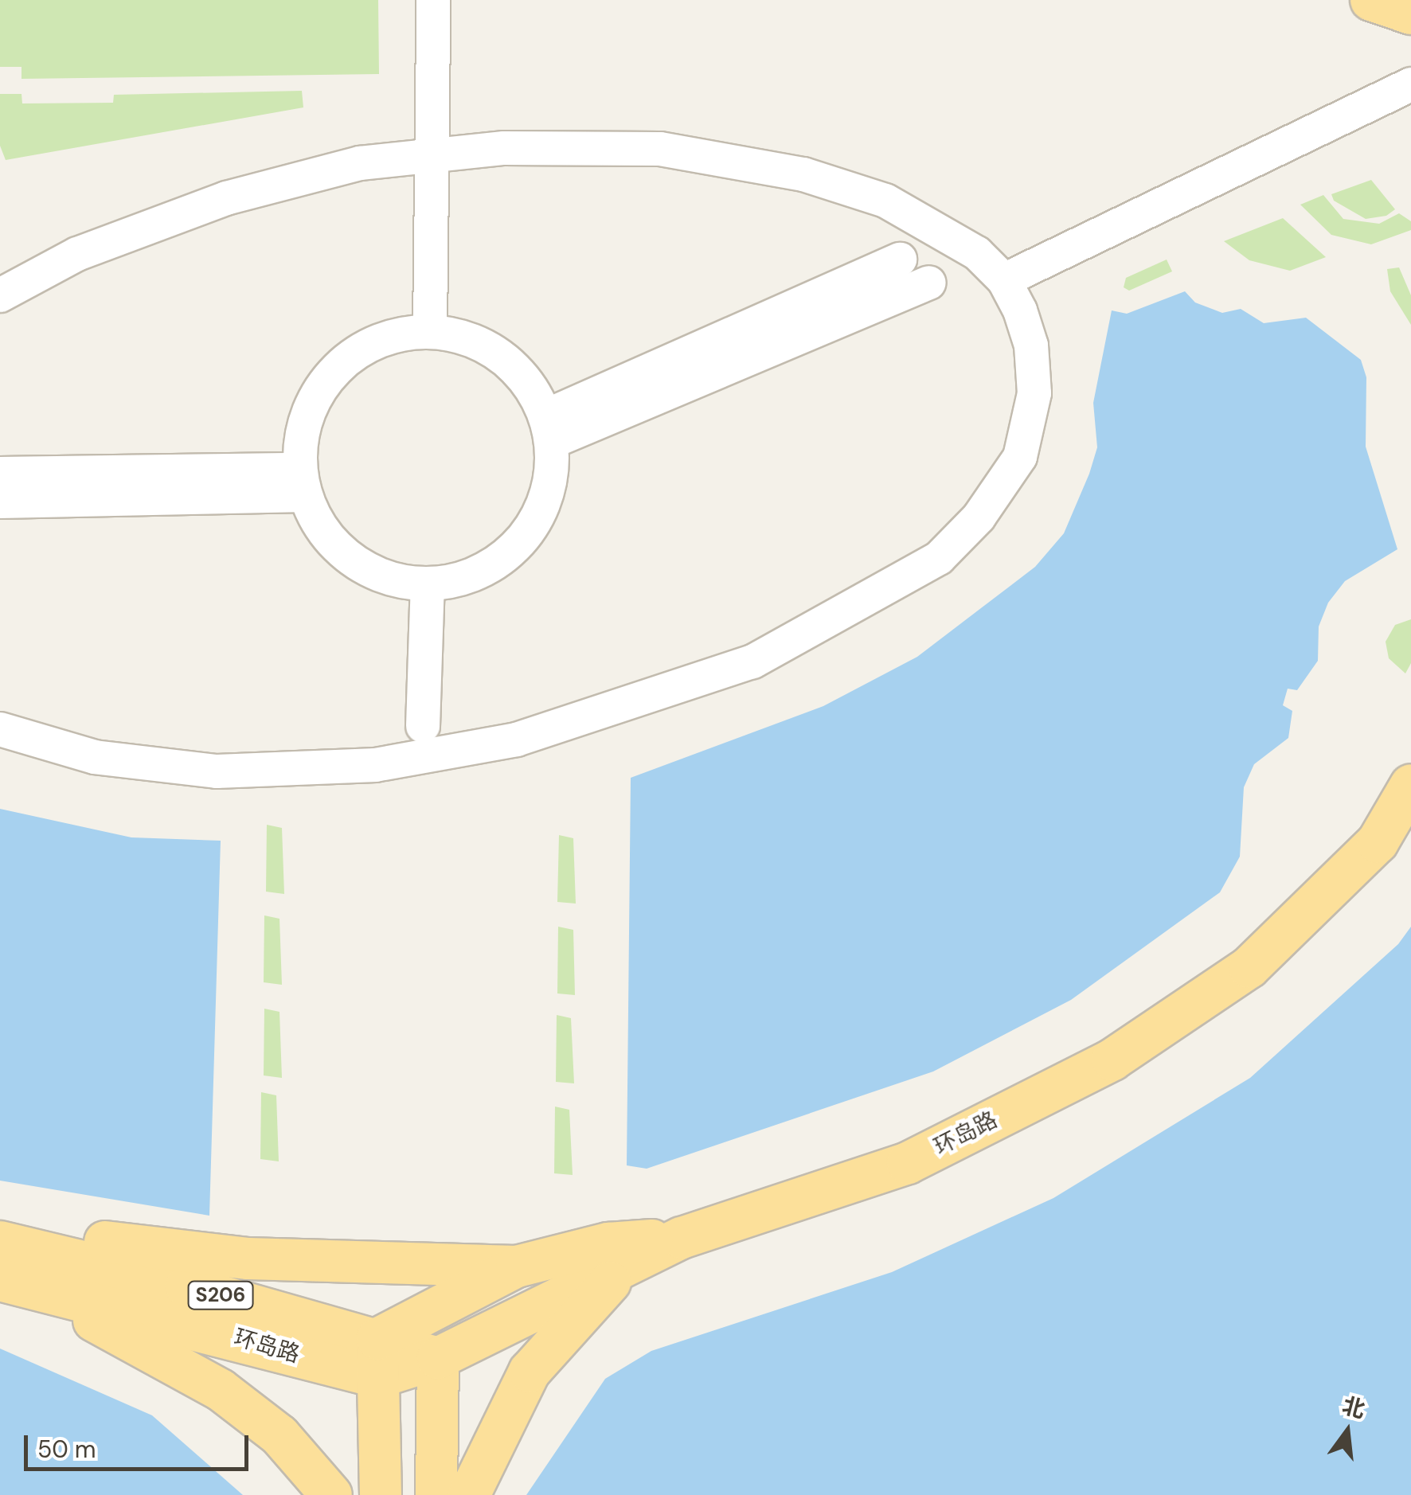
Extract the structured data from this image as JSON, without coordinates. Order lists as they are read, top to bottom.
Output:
{
  "streets": {
    "main road": ["环岛路", "S206"]
  },
  "scale_bar": "50 m",
  "north": "top"
}
